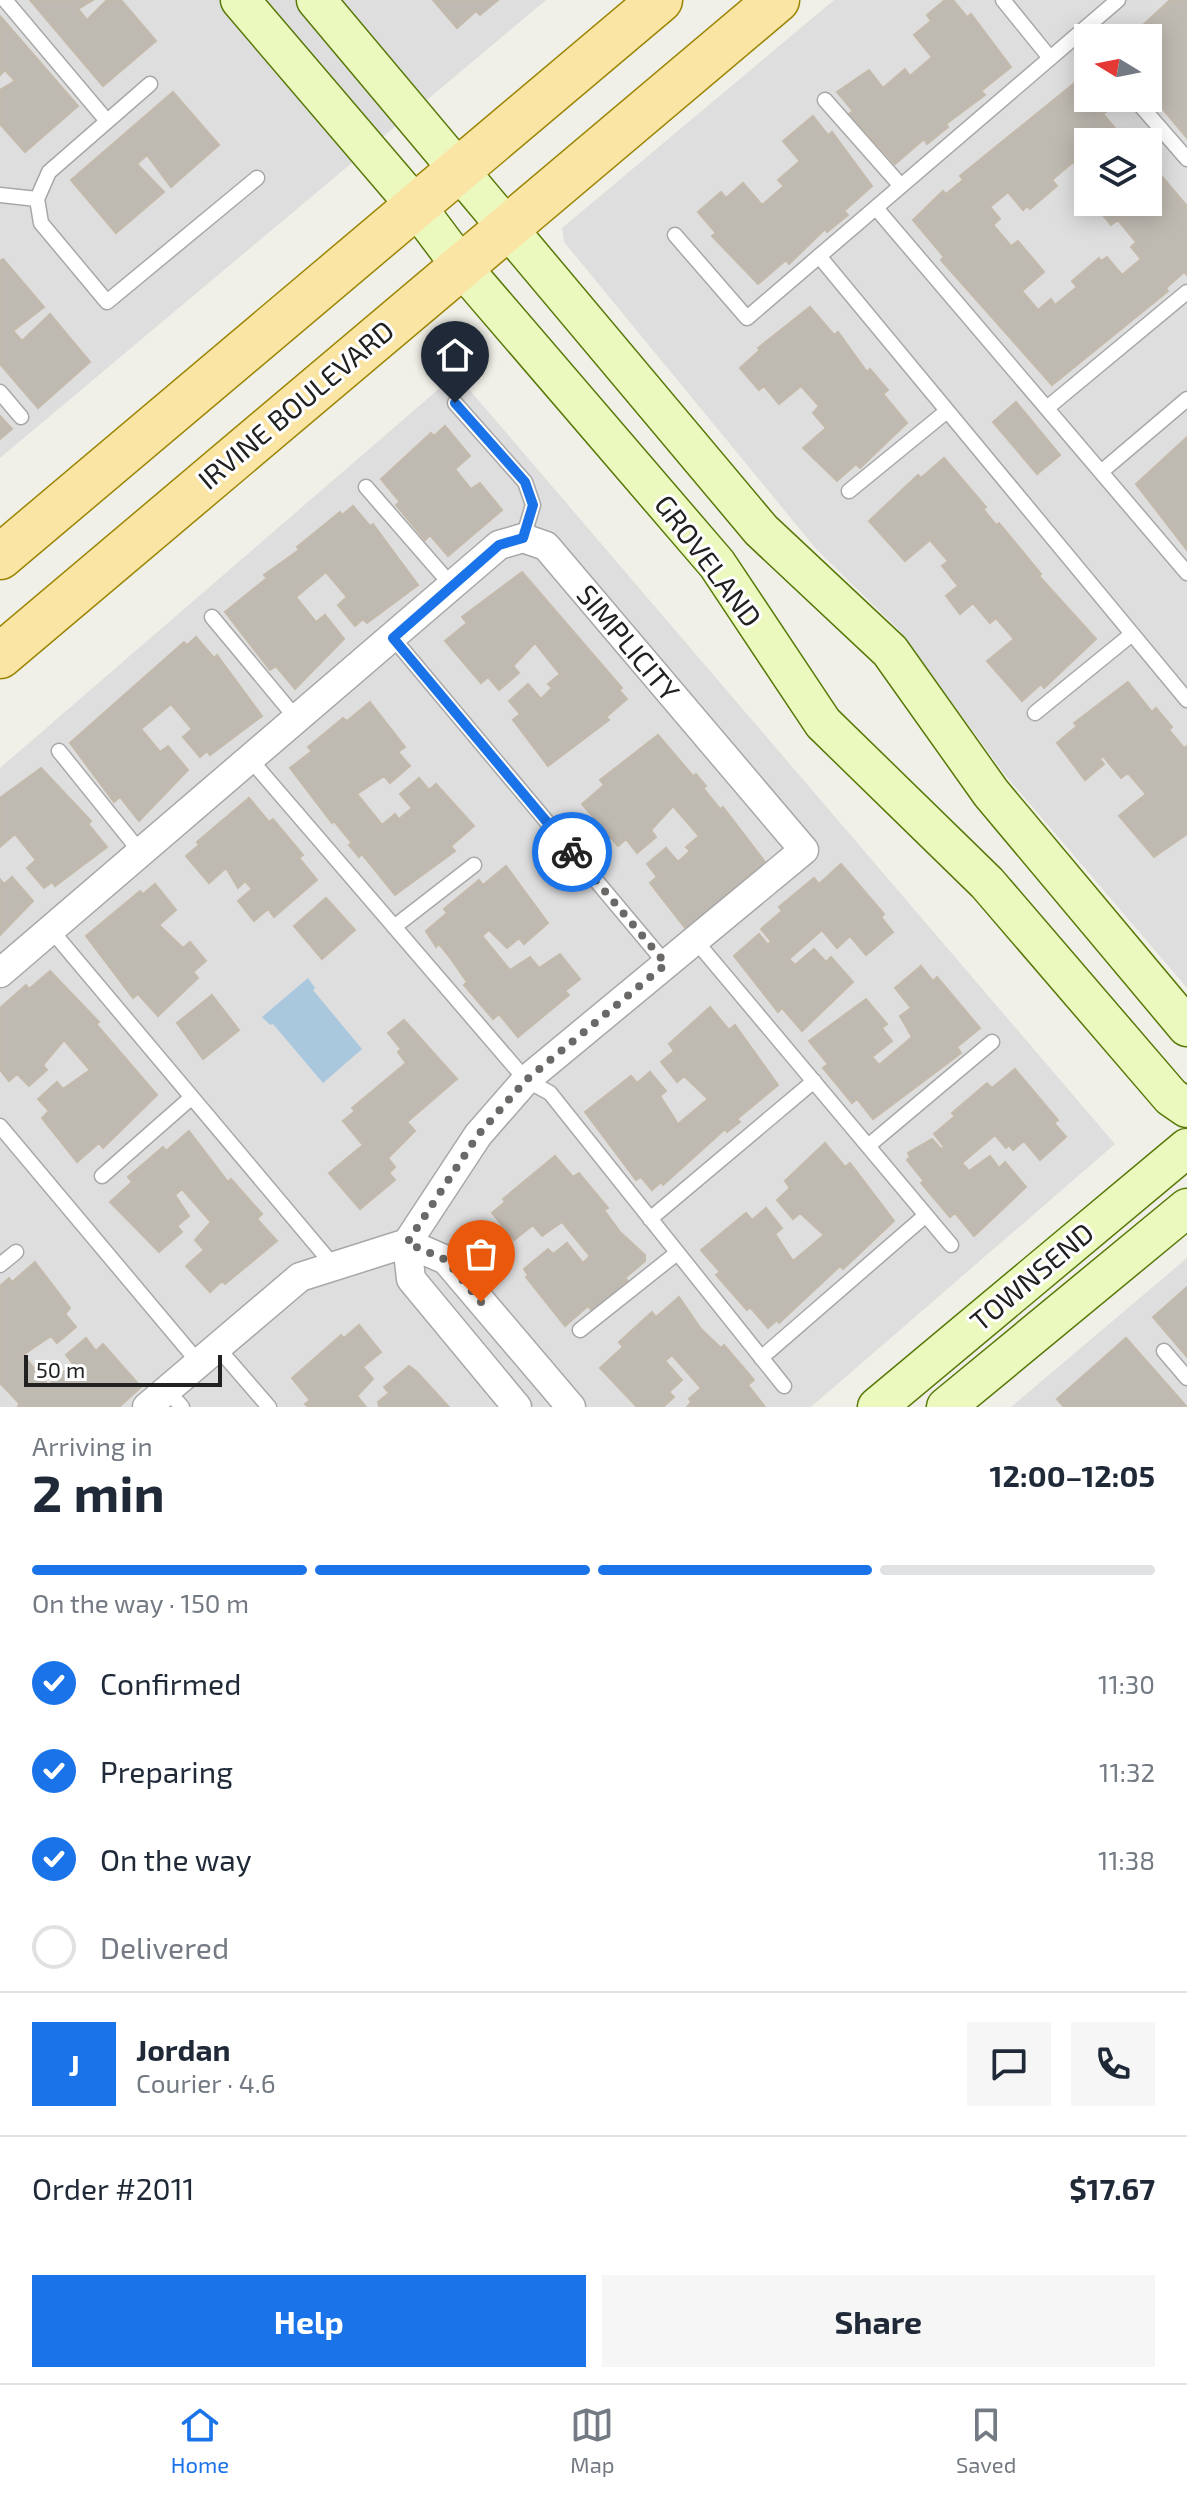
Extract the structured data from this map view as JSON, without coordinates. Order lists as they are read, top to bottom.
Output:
{
  "streets": {
    "main road": ["IRVINE BOULEVARD"],
    "street": ["GROVELAND", "SIMPLICITY", "TOWNSEND"]
  },
  "crossings": [
    ["IRVINE BOULEVARD", "GROVELAND"]
  ],
  "scale_bar": "50 m",
  "north": "left",
  "page": {
    "scale": "50 m",
    "heading": ["2 min", "Arriving in", "12:00–12:05"],
    "panel": [
      "Jordan",
      "Courier · 4.6",
      "Order #2011",
      "$17.67"
    ],
    "bar": "On the way · 150 m",
    "list": [
      ["Confirmed", "11:30"],
      ["Preparing", "11:32"],
      ["On the way", "11:38"],
      "Delivered"
    ],
    "round": "J",
    "buttons": ["Help", "Share"],
    "tabs": ["Home", "Map", "Saved"]
  }
}
